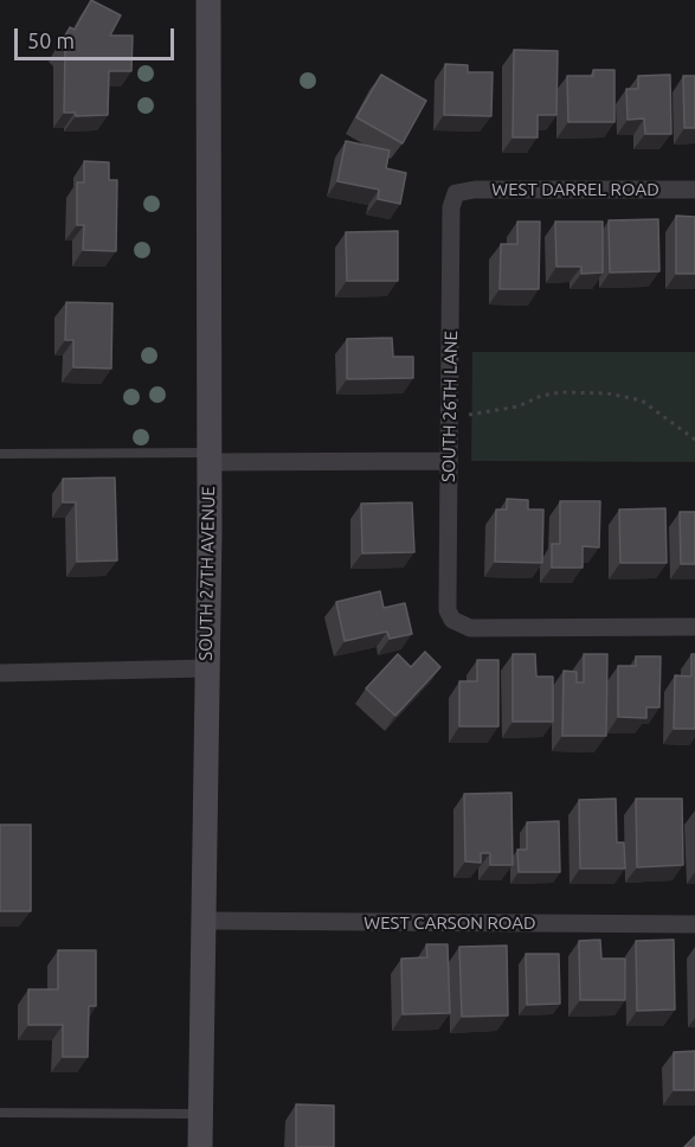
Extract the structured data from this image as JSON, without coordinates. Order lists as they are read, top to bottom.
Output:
{
  "streets": {
    "main road": ["SOUTH 27TH AVENUE"],
    "street": ["WEST DARREL ROAD", "SOUTH 26TH LANE", "WEST CARSON ROAD"]
  },
  "crossings": [
    ["WEST DARREL ROAD", "SOUTH 26TH LANE"],
    ["SOUTH 27TH AVENUE", "WEST CARSON ROAD"]
  ],
  "scale_bar": "50 m"
}
